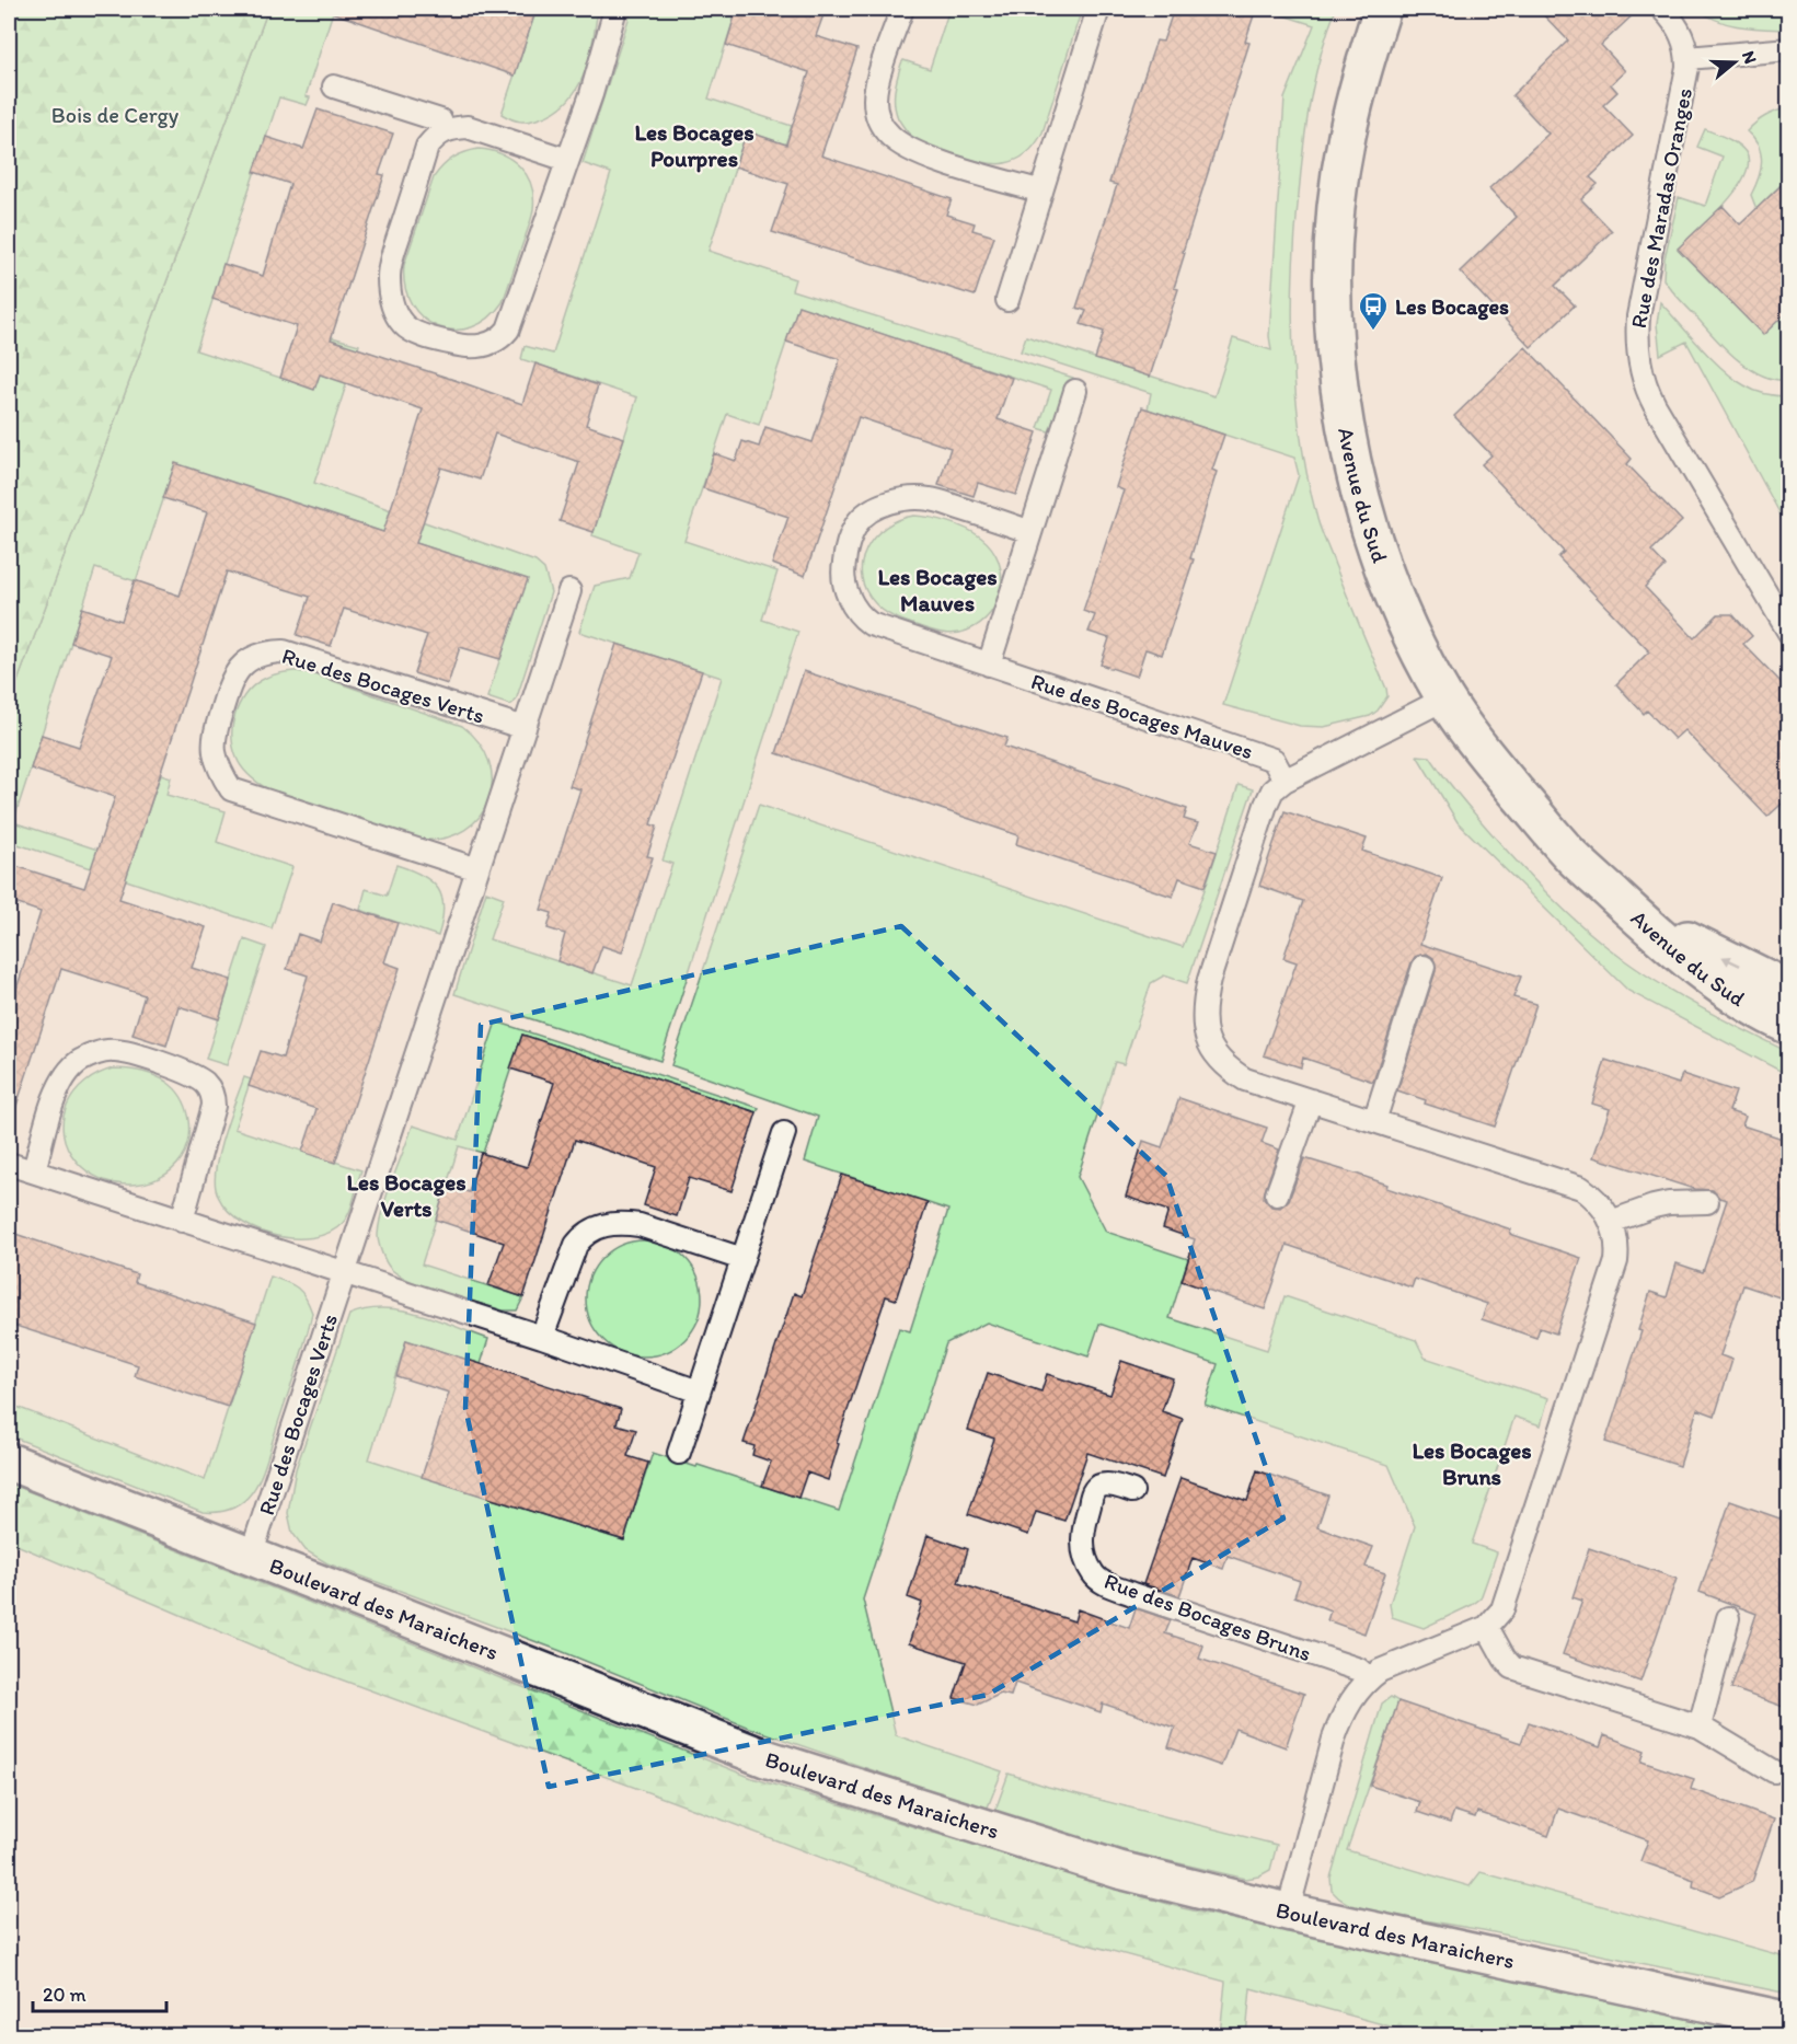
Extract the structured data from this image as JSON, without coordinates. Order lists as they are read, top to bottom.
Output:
{
  "streets": {
    "street": ["Avenue du Sud", "Boulevard des Maraichers"],
    "lane": [
      "Rue des Maradas Oranges",
      "Rue des Bocages Verts",
      "Rue des Bocages Mauves",
      "Rue des Bocages Bruns"
    ]
  },
  "crossings": [
    ["Rue des Bocages Verts", "Boulevard des Maraichers"]
  ],
  "districts": [
    "Les Bocages Pourpres",
    "Les Bocages Mauves",
    "Les Bocages Verts",
    "Les Bocages Bruns"
  ],
  "parks": ["Bois de Cergy"],
  "places": {
    "bus stop": ["Les Bocages"]
  },
  "scale_bar": "20 m",
  "north": "right"
}
